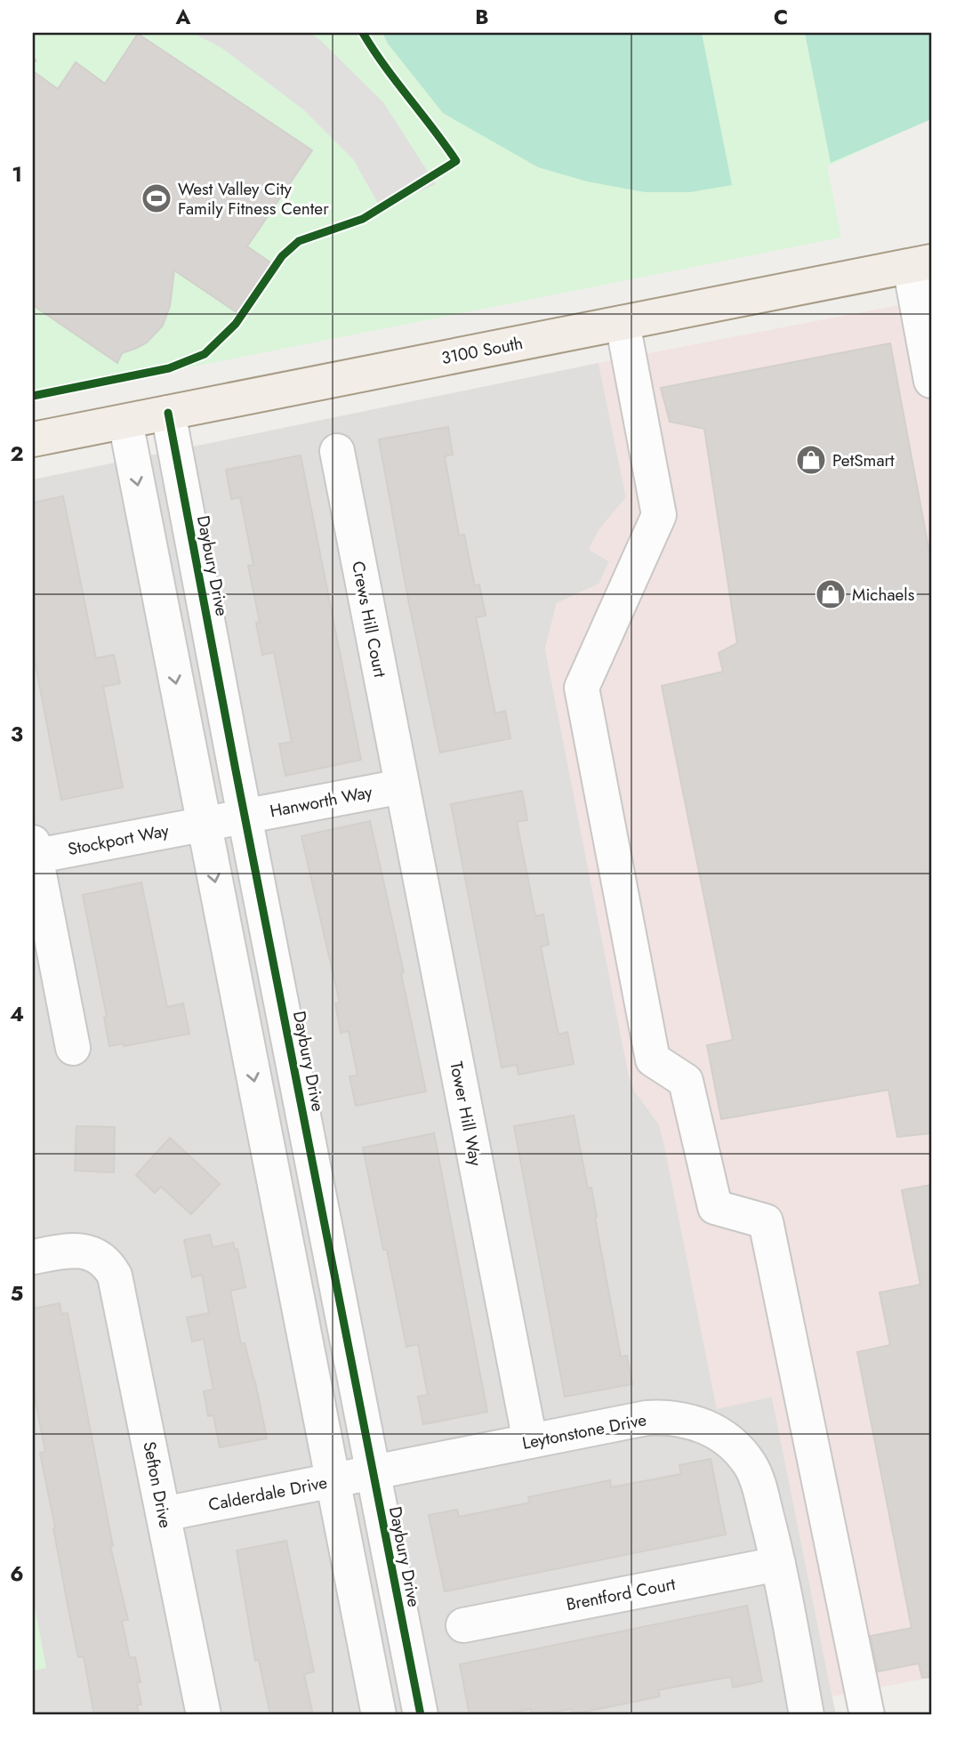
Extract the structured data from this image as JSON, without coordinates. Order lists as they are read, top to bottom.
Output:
{
  "streets": {
    "main road": ["3100 South"],
    "street": [
      "Daybury Drive",
      "Crews Hill Court",
      "Hanworth Way",
      "Stockport Way",
      "Tower Hill Way",
      "Leytonstone Drive",
      "Sefton Drive",
      "Calderdale Drive",
      "Brentford Court"
    ]
  },
  "crossings": [
    ["3100 South", "Daybury Drive"],
    ["Daybury Drive", "Hanworth Way"],
    ["Daybury Drive", "Leytonstone Drive"],
    ["Daybury Drive", "Calderdale Drive"],
    ["Crews Hill Court", "Hanworth Way"],
    ["Crews Hill Court", "Tower Hill Way"],
    ["Hanworth Way", "Stockport Way"],
    ["Hanworth Way", "Tower Hill Way"],
    ["Tower Hill Way", "Leytonstone Drive"],
    ["Leytonstone Drive", "Calderdale Drive"],
    ["Leytonstone Drive", "Brentford Court"],
    ["Sefton Drive", "Calderdale Drive"]
  ],
  "places": {
    "sports": ["West Valley City Family Fitness Center"],
    "shop": ["PetSmart", "Michaels"]
  },
  "grid": {
    "columns": ["A", "B", "C"],
    "rows": [
      "1",
      "2",
      "3",
      "4",
      "5",
      "6"
    ]
  }
}
